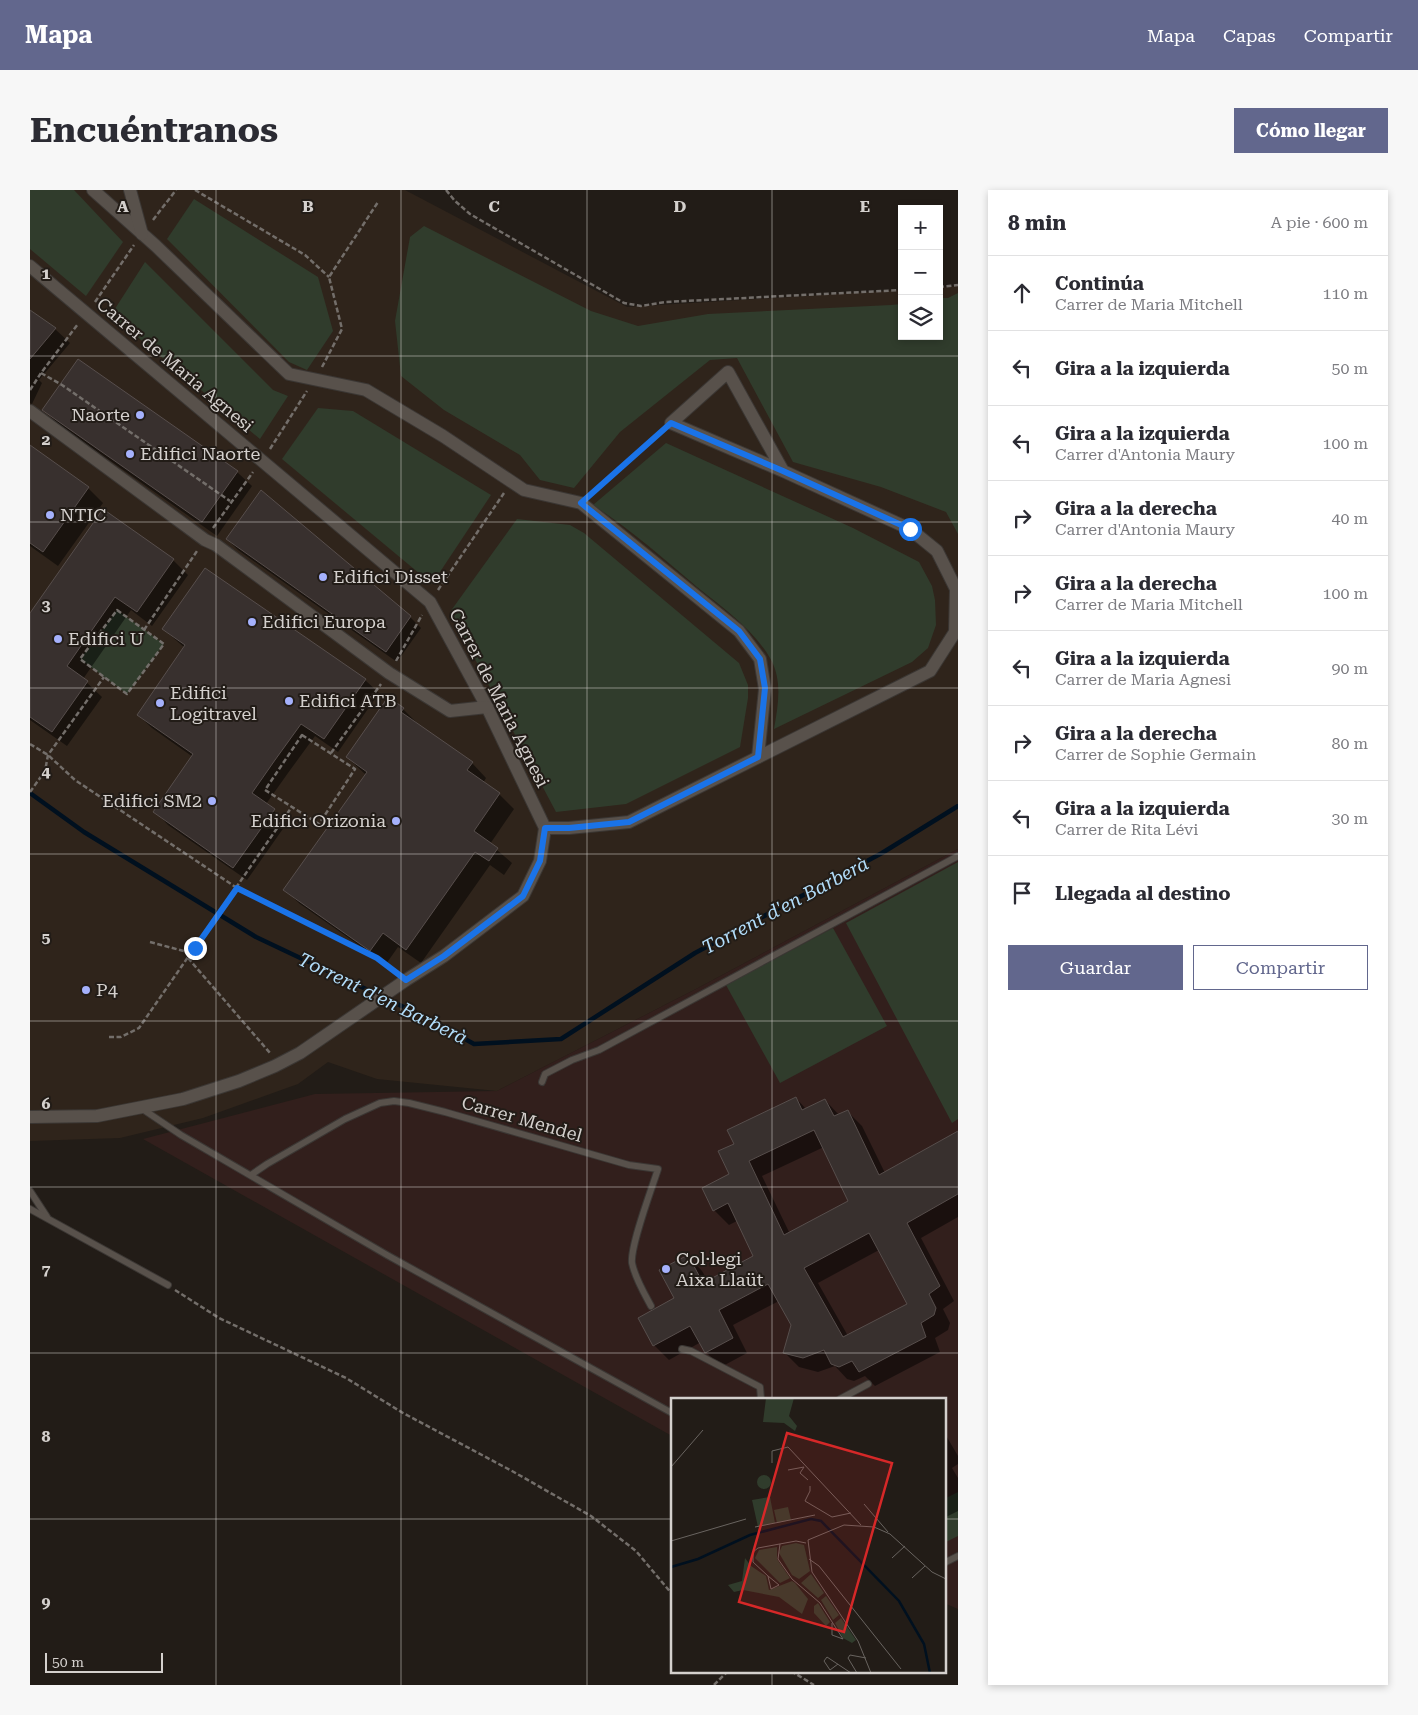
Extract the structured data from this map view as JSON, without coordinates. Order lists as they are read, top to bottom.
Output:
{
  "streets": {
    "street": ["Carrer de Maria Agnesi"],
    "lane": ["Carrer Mendel"]
  },
  "water": ["Torrent d'en Barberà"],
  "places": [
    "Naorte",
    "Edifici Naorte",
    "NTIC",
    "Edifici Disset",
    "Edifici Europa",
    "Edifici U",
    "Edifici ATB",
    "Edifici Logitravel",
    "Edifici SM2",
    "Edifici Orizonia",
    "P4",
    "Col·legi Aixa Llaüt"
  ],
  "scale_bar": "50 m",
  "page": {
    "header": "Mapa",
    "nav": ["Mapa", "Capas", "Compartir"],
    "buttons": [
      "Cómo llegar",
      ["Guardar", "Compartir"]
    ],
    "title": "Encuéntranos",
    "heading": ["8 min", "A pie · 600 m"],
    "map_buttons": ["+", "−"],
    "list": [
      ["Continúa", "Carrer de Maria Mitchell", "110 m"],
      ["Gira a la izquierda", "50 m"],
      ["Gira a la izquierda", "Carrer d'Antonia Maury", "100 m"],
      ["Gira a la derecha", "Carrer d'Antonia Maury", "40 m"],
      ["Gira a la derecha", "Carrer de Maria Mitchell", "100 m"],
      ["Gira a la izquierda", "Carrer de Maria Agnesi", "90 m"],
      ["Gira a la derecha", "Carrer de Sophie Germain", "80 m"],
      ["Gira a la izquierda", "Carrer de Rita Lévi", "30 m"],
      "Llegada al destino"
    ],
    "scale": "50 m"
  },
  "grid": {
    "columns": [
      "A",
      "B",
      "C",
      "D",
      "E"
    ],
    "rows": [
      "1",
      "2",
      "3",
      "4",
      "5",
      "6",
      "7",
      "8",
      "9"
    ]
  }
}
